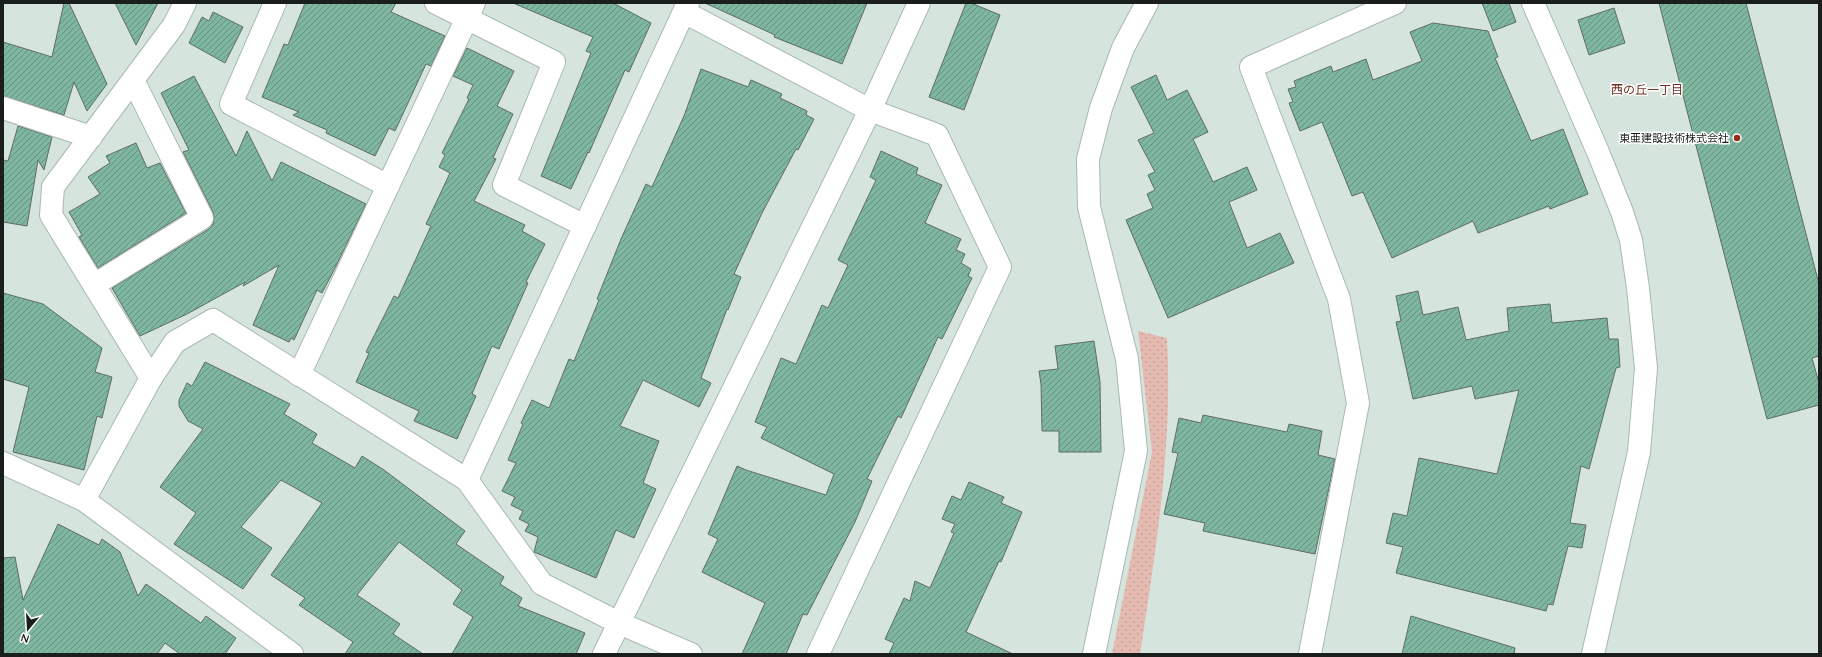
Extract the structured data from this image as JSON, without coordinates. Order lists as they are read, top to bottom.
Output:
{
  "districts": ["西の丘一丁目"],
  "places": ["東亜建設技術株式会社"],
  "north": "bottom"
}
